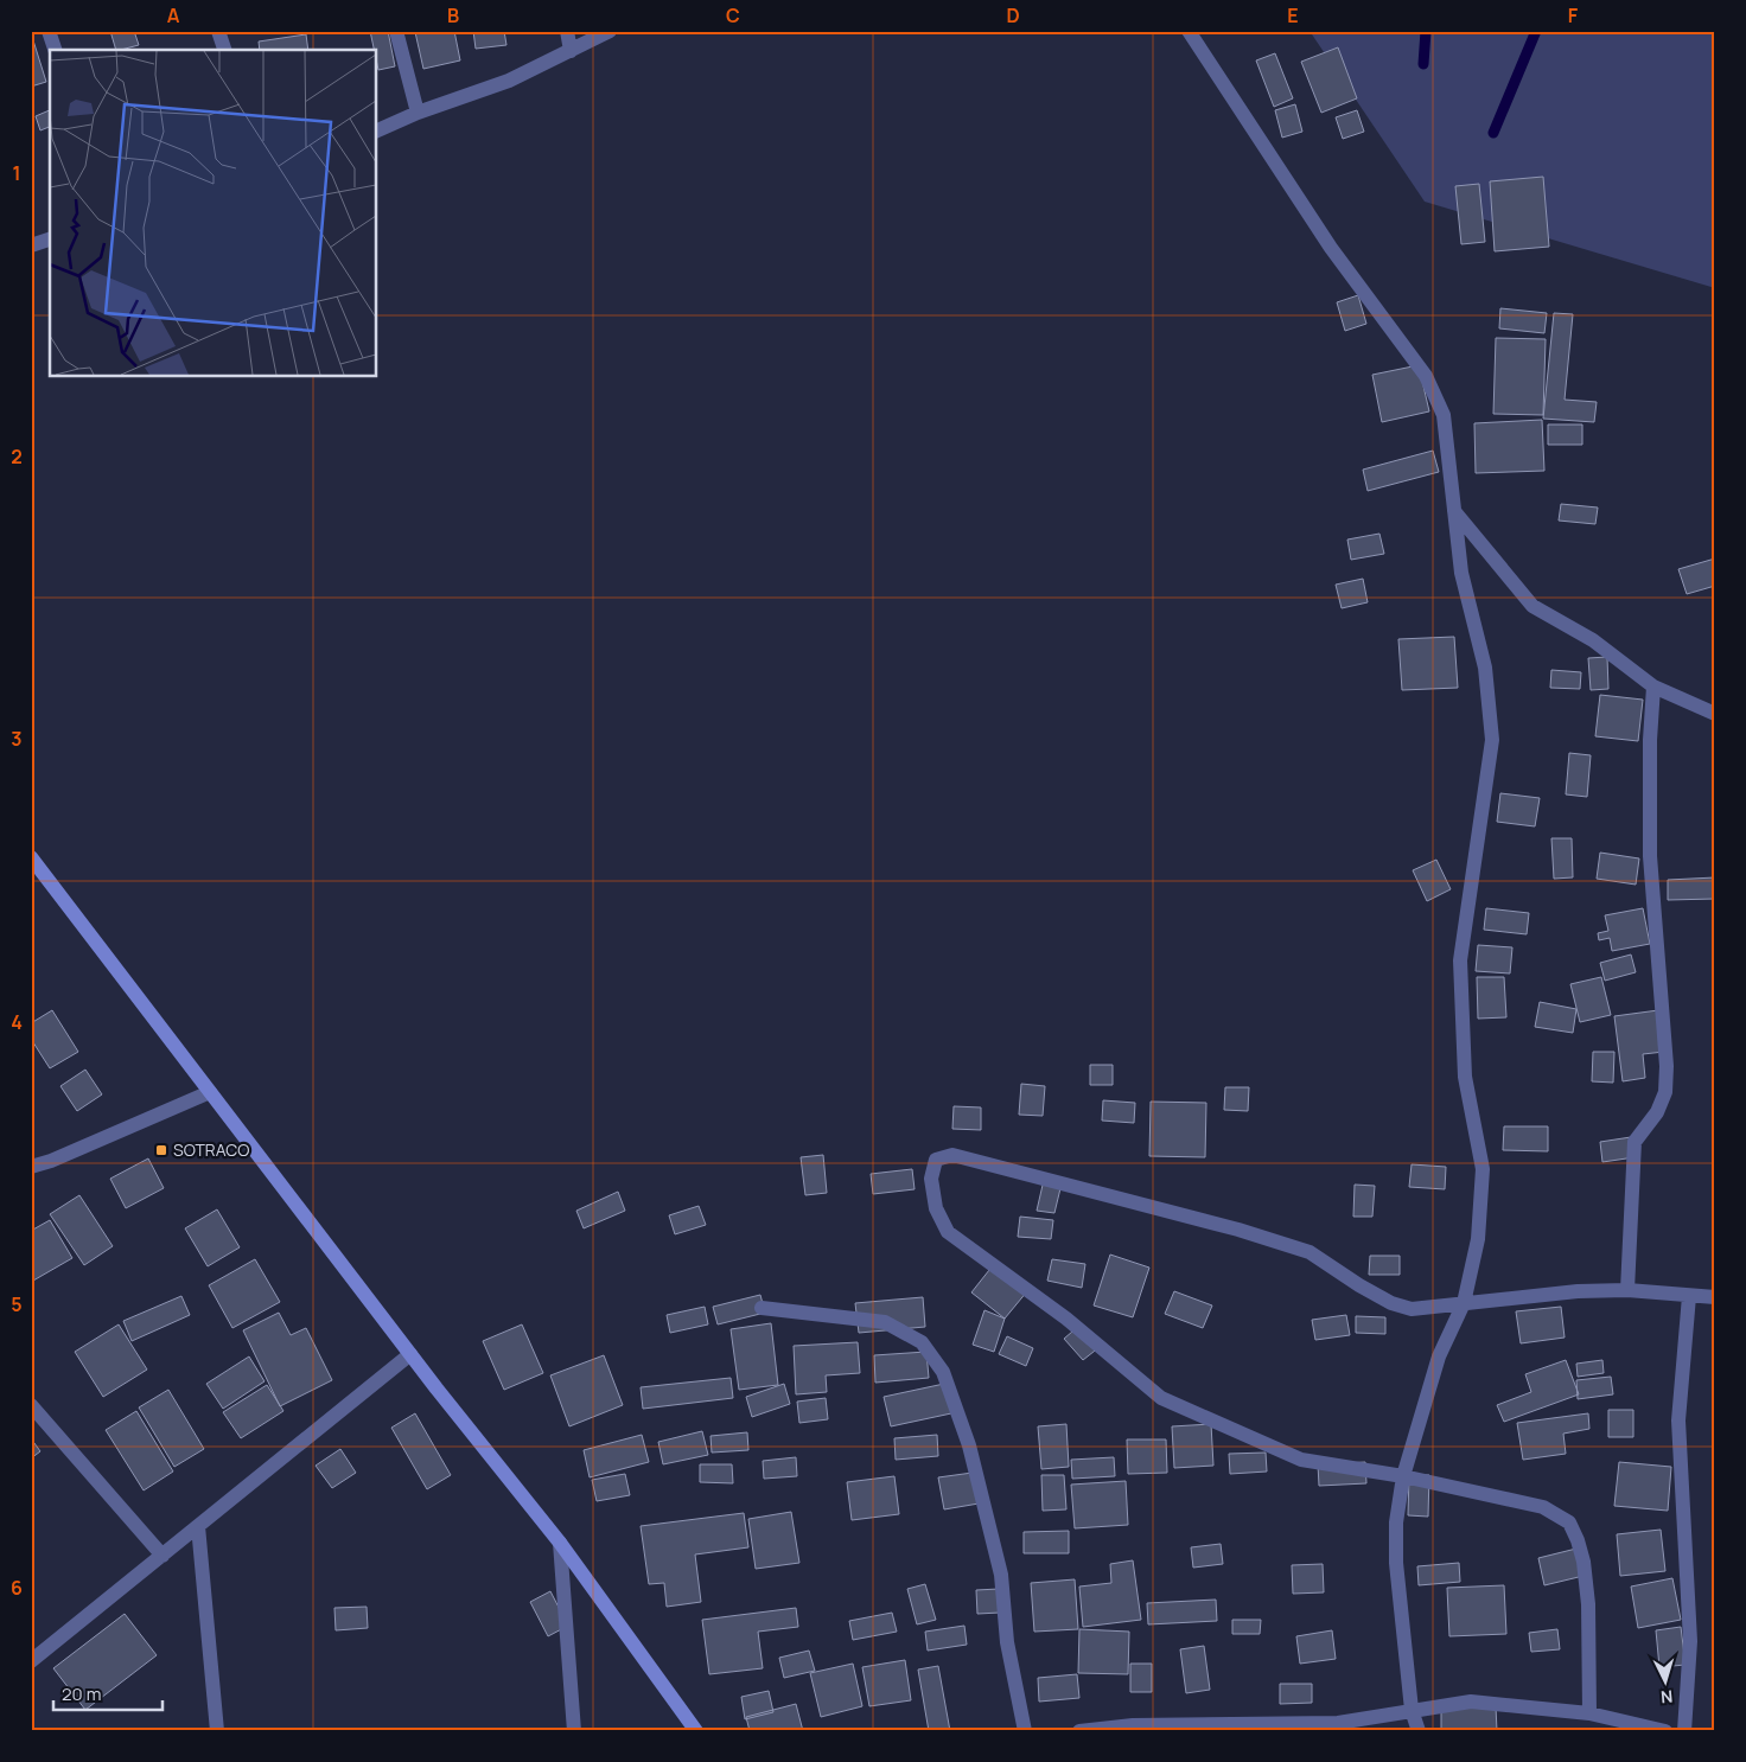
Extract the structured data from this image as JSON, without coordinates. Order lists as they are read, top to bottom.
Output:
{
  "places": {
    "transit": ["SOTRACO"]
  },
  "scale_bar": "20 m",
  "north": "bottom",
  "grid": {
    "columns": [
      "A",
      "B",
      "C",
      "D",
      "E",
      "F"
    ],
    "rows": [
      "1",
      "2",
      "3",
      "4",
      "5",
      "6"
    ]
  }
}
